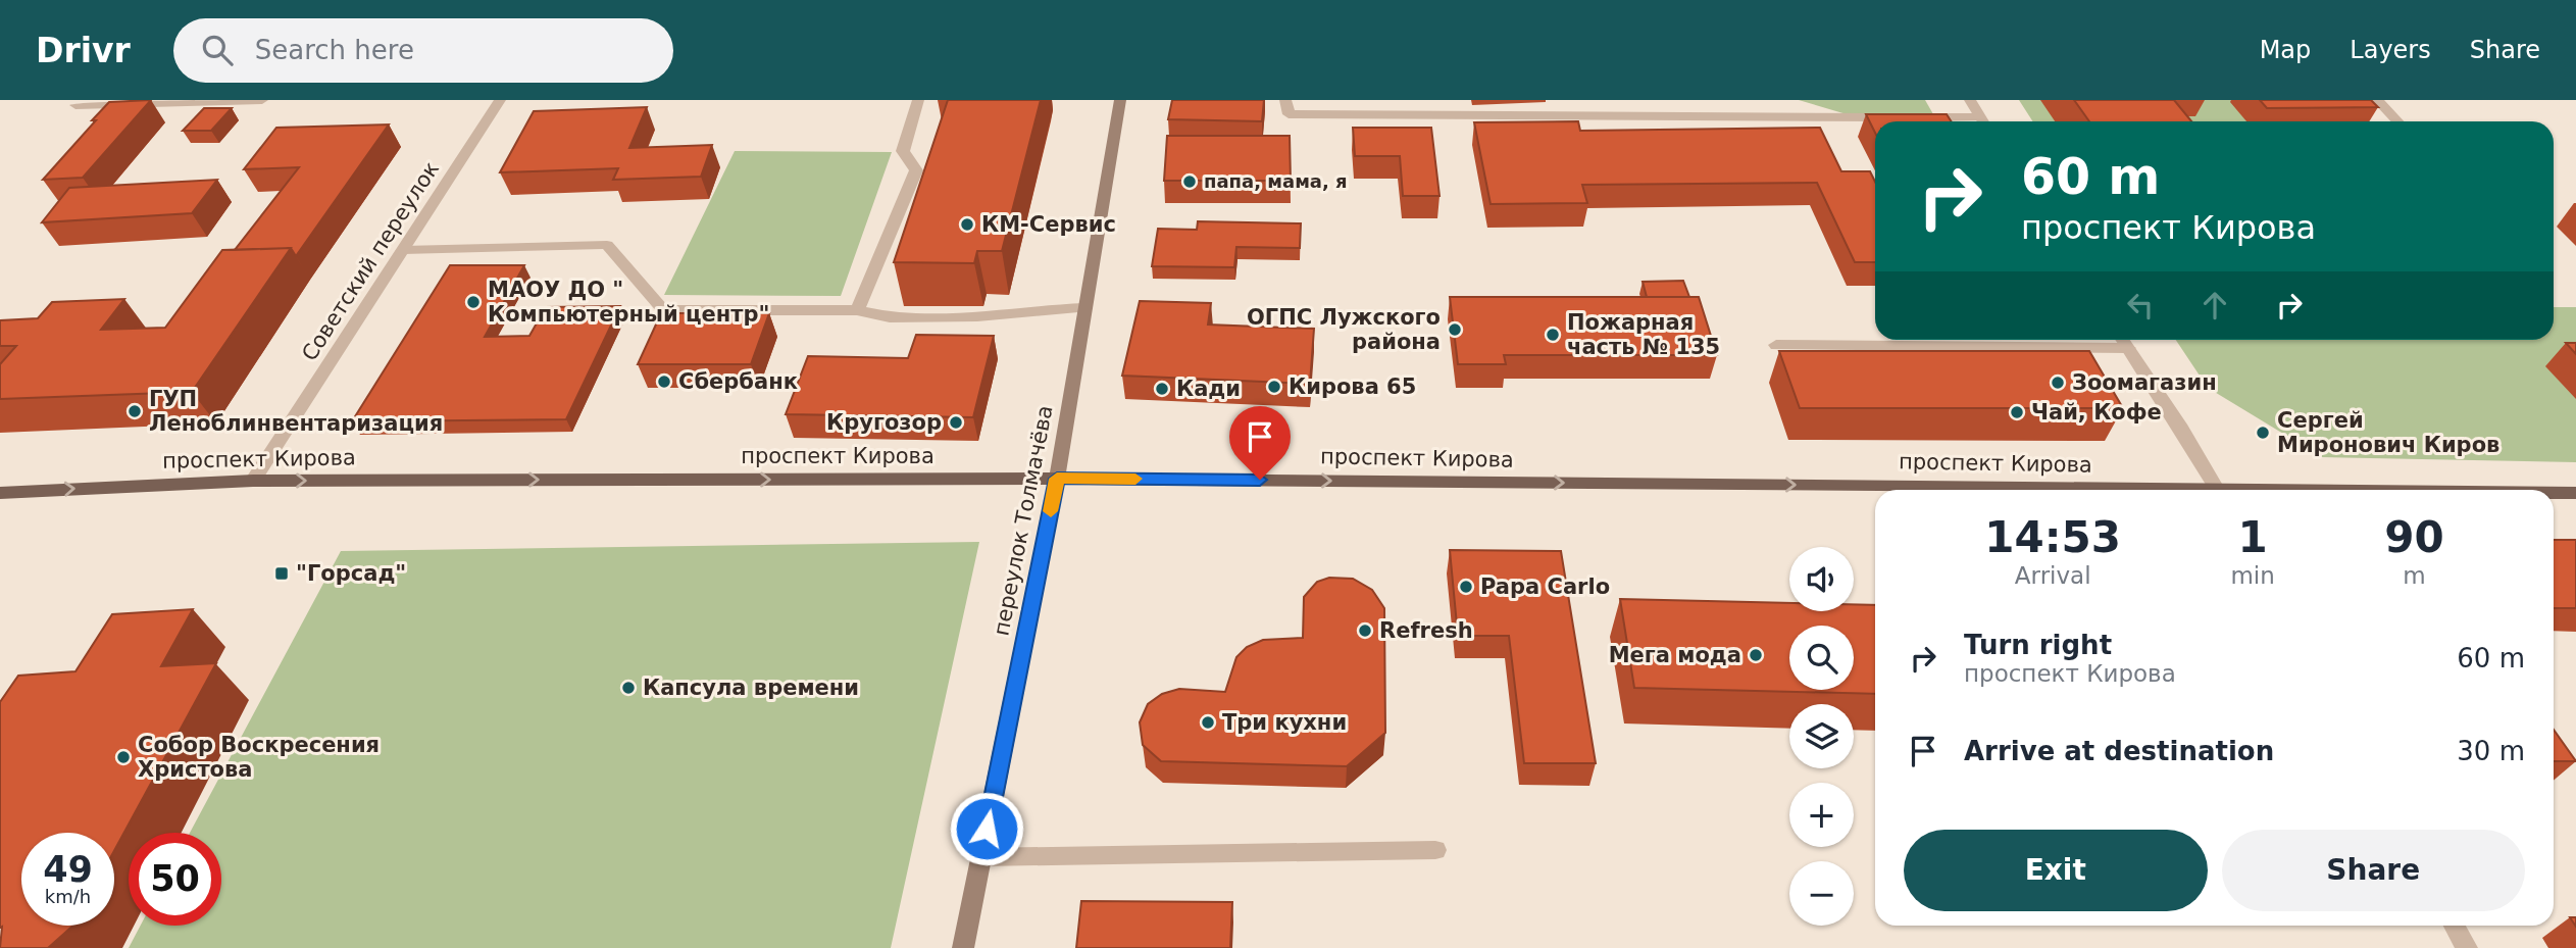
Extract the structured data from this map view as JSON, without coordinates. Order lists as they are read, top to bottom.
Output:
{
  "streets": {
    "main road": ["проспект Кирова", "переулок Толмачёва"],
    "street": ["Советский переулок"]
  },
  "crossings": [
    ["Советский переулок", "проспект Кирова"],
    ["проспект Кирова", "переулок Толмачёва"]
  ],
  "one_way": ["проспект Кирова"],
  "places": {
    "other": [
      "папа, мама, я",
      "КМ-Сервис",
      "МАОУ ДО \" Компьютерный центр\"",
      "ОГПС Лужского района",
      "Пожарная часть № 135",
      "Сбербанк",
      "Зоомагазин",
      "Кирова 65",
      "Кади",
      "ГУП Леноблинвентаризация",
      "Чай, Кофе",
      "Кругозор",
      "Сергей Миронович Киров",
      "Papa Carlo",
      "Refresh",
      "Мега мода",
      "Капсула времени",
      "Три кухни",
      "Собор Воскресения Христова"
    ],
    "transit": ["\"Горсад\""]
  },
  "page": {
    "header": "Drivr",
    "search": "Search here",
    "nav": ["Map", "Layers", "Share"],
    "turn": ["60 m", "проспект Кирова"],
    "eta": [
      "14:53",
      "Arrival",
      "1",
      "min",
      "90",
      "m"
    ],
    "map_buttons": ["+", "−"],
    "list": [
      {
        "name": "Turn right",
        "note": "проспект Кирова",
        "value": "60 m"
      },
      {
        "name": "Arrive at destination",
        "value": "30 m"
      }
    ],
    "buttons": ["Exit", "Share"],
    "speed": "49 km/h",
    "limit": "50"
  }
}
